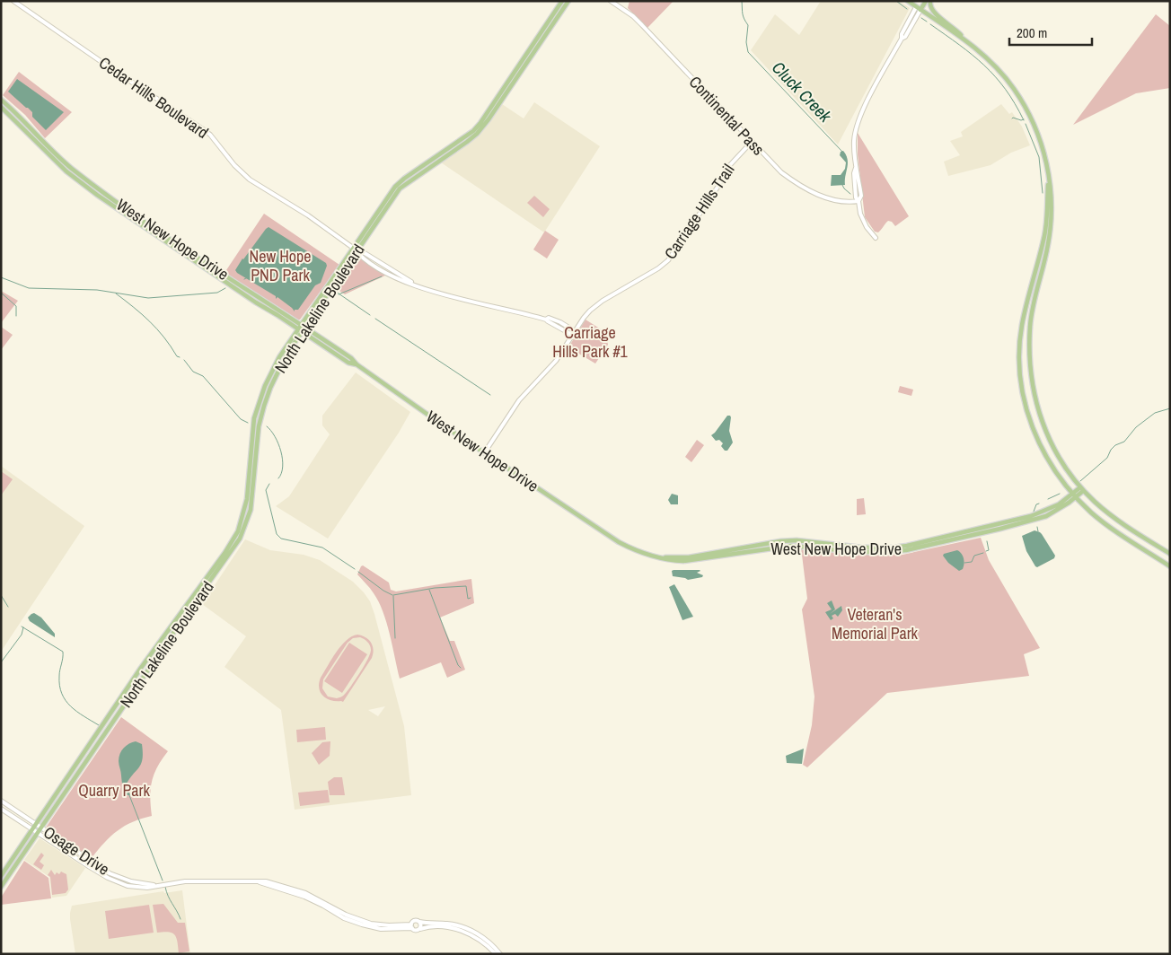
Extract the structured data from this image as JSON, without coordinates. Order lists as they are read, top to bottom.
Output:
{
  "streets": {
    "main road": ["West New Hope Drive", "North Lakeline Boulevard"],
    "street": [
      "Cedar Hills Boulevard",
      "Continental Pass",
      "Carriage Hills Trail",
      "Osage Drive"
    ]
  },
  "crossings": [
    ["Cedar Hills Boulevard", "Carriage Hills Trail"],
    ["Cedar Hills Boulevard", "North Lakeline Boulevard"],
    ["Continental Pass", "Carriage Hills Trail"],
    ["Carriage Hills Trail", "West New Hope Drive"],
    ["West New Hope Drive", "North Lakeline Boulevard"],
    ["North Lakeline Boulevard", "Osage Drive"]
  ],
  "water": ["Cluck Creek"],
  "parks": [
    "New Hope PND Park",
    "Carriage Hills Park #1",
    "Veteran's Memorial Park",
    "Quarry Park"
  ],
  "scale_bar": "200 m"
}
